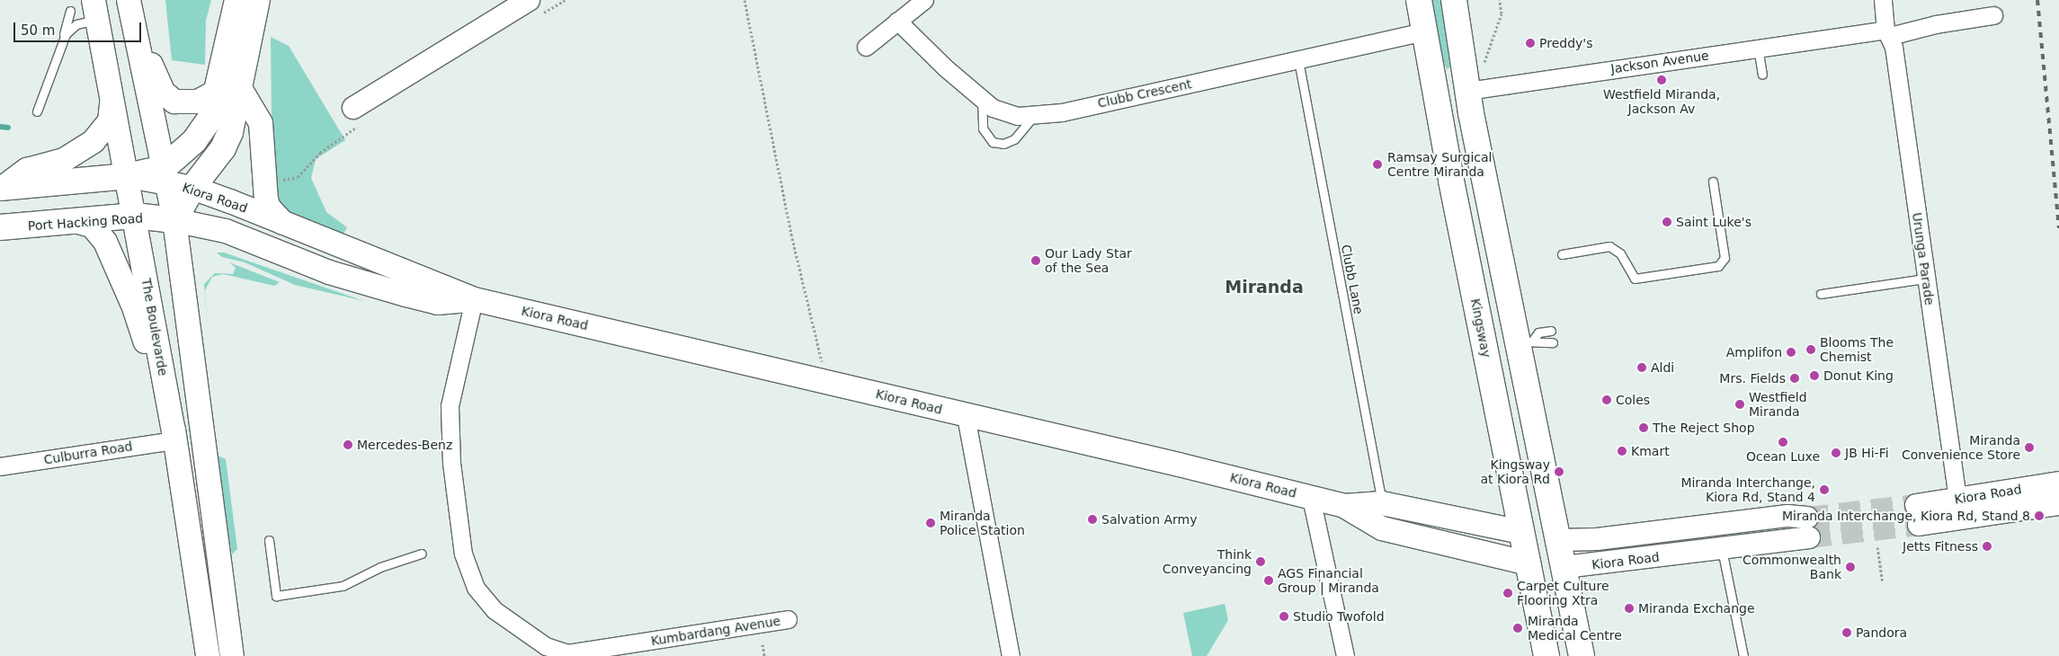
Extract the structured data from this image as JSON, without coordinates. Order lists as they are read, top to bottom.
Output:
{
  "streets": {
    "main road": [
      "Jackson Avenue",
      "Kiora Road",
      "Port Hacking Road",
      "The Boulevarde",
      "Kingsway"
    ],
    "street": [
      "Clubb Crescent",
      "Urunga Parade",
      "Culburra Road",
      "Kumbardang Avenue"
    ],
    "lane": ["Clubb Lane"]
  },
  "crossings": [
    ["Jackson Avenue", "Urunga Parade"],
    ["Jackson Avenue", "Kingsway"],
    ["Clubb Crescent", "Clubb Lane"],
    ["Clubb Crescent", "Kingsway"],
    ["Kiora Road", "Port Hacking Road"],
    ["Kiora Road", "Urunga Parade"],
    ["Kiora Road", "Clubb Lane"],
    ["Kiora Road", "Kingsway"],
    ["Kiora Road", "Kumbardang Avenue"],
    ["Port Hacking Road", "The Boulevarde"],
    ["The Boulevarde", "Culburra Road"]
  ],
  "districts": ["Miranda"],
  "places": [
    "Preddy's",
    "Westfield Miranda, Jackson Av",
    "Ramsay Surgical Centre Miranda",
    "Saint Luke's",
    "Our Lady Star of the Sea",
    "Blooms The Chemist",
    "Amplifon",
    "Aldi",
    "Donut King",
    "Mrs. Fields",
    "Coles",
    "Westfield Miranda",
    "The Reject Shop",
    "Ocean Luxe",
    "Mercedes-Benz",
    "Miranda Convenience Store",
    "Kmart",
    "JB Hi-Fi",
    "Kingsway at Kiora Rd",
    "Miranda Interchange, Kiora Rd, Stand 4",
    "Miranda Interchange, Kiora Rd, Stand 8",
    "Salvation Army",
    "Miranda Police Station",
    "Jetts Fitness",
    "Think Conveyancing",
    "Commonwealth Bank",
    "AGS Financial Group | Miranda",
    "Carpet Culture Flooring Xtra",
    "Miranda Exchange",
    "Studio Twofold",
    "Miranda Medical Centre",
    "Pandora"
  ],
  "scale_bar": "50 m"
}
